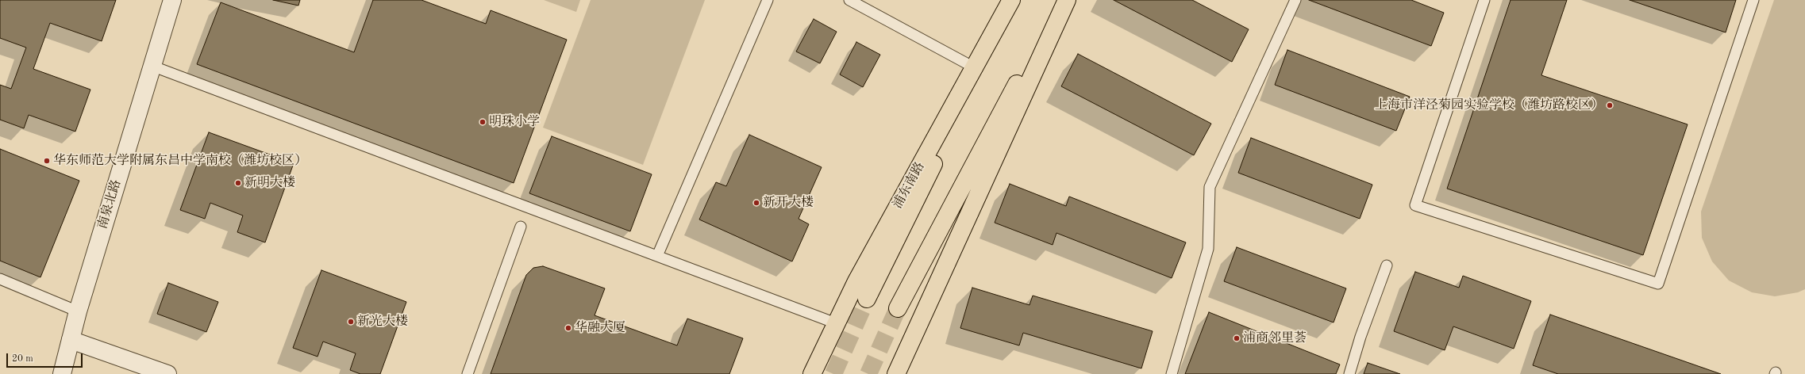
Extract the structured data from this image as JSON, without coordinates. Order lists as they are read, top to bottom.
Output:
{
  "streets": {
    "main road": ["浦东南路"],
    "street": ["南泉北路"]
  },
  "places": [
    "上海市洋泾菊园实验学校（潍坊路校区）",
    "明珠小学",
    "华东师范大学附属东昌中学南校（潍坊校区）",
    "新明大楼",
    "新开大楼",
    "新光大楼",
    "华融大厦",
    "浦商邻里荟"
  ],
  "scale_bar": "20 m"
}
